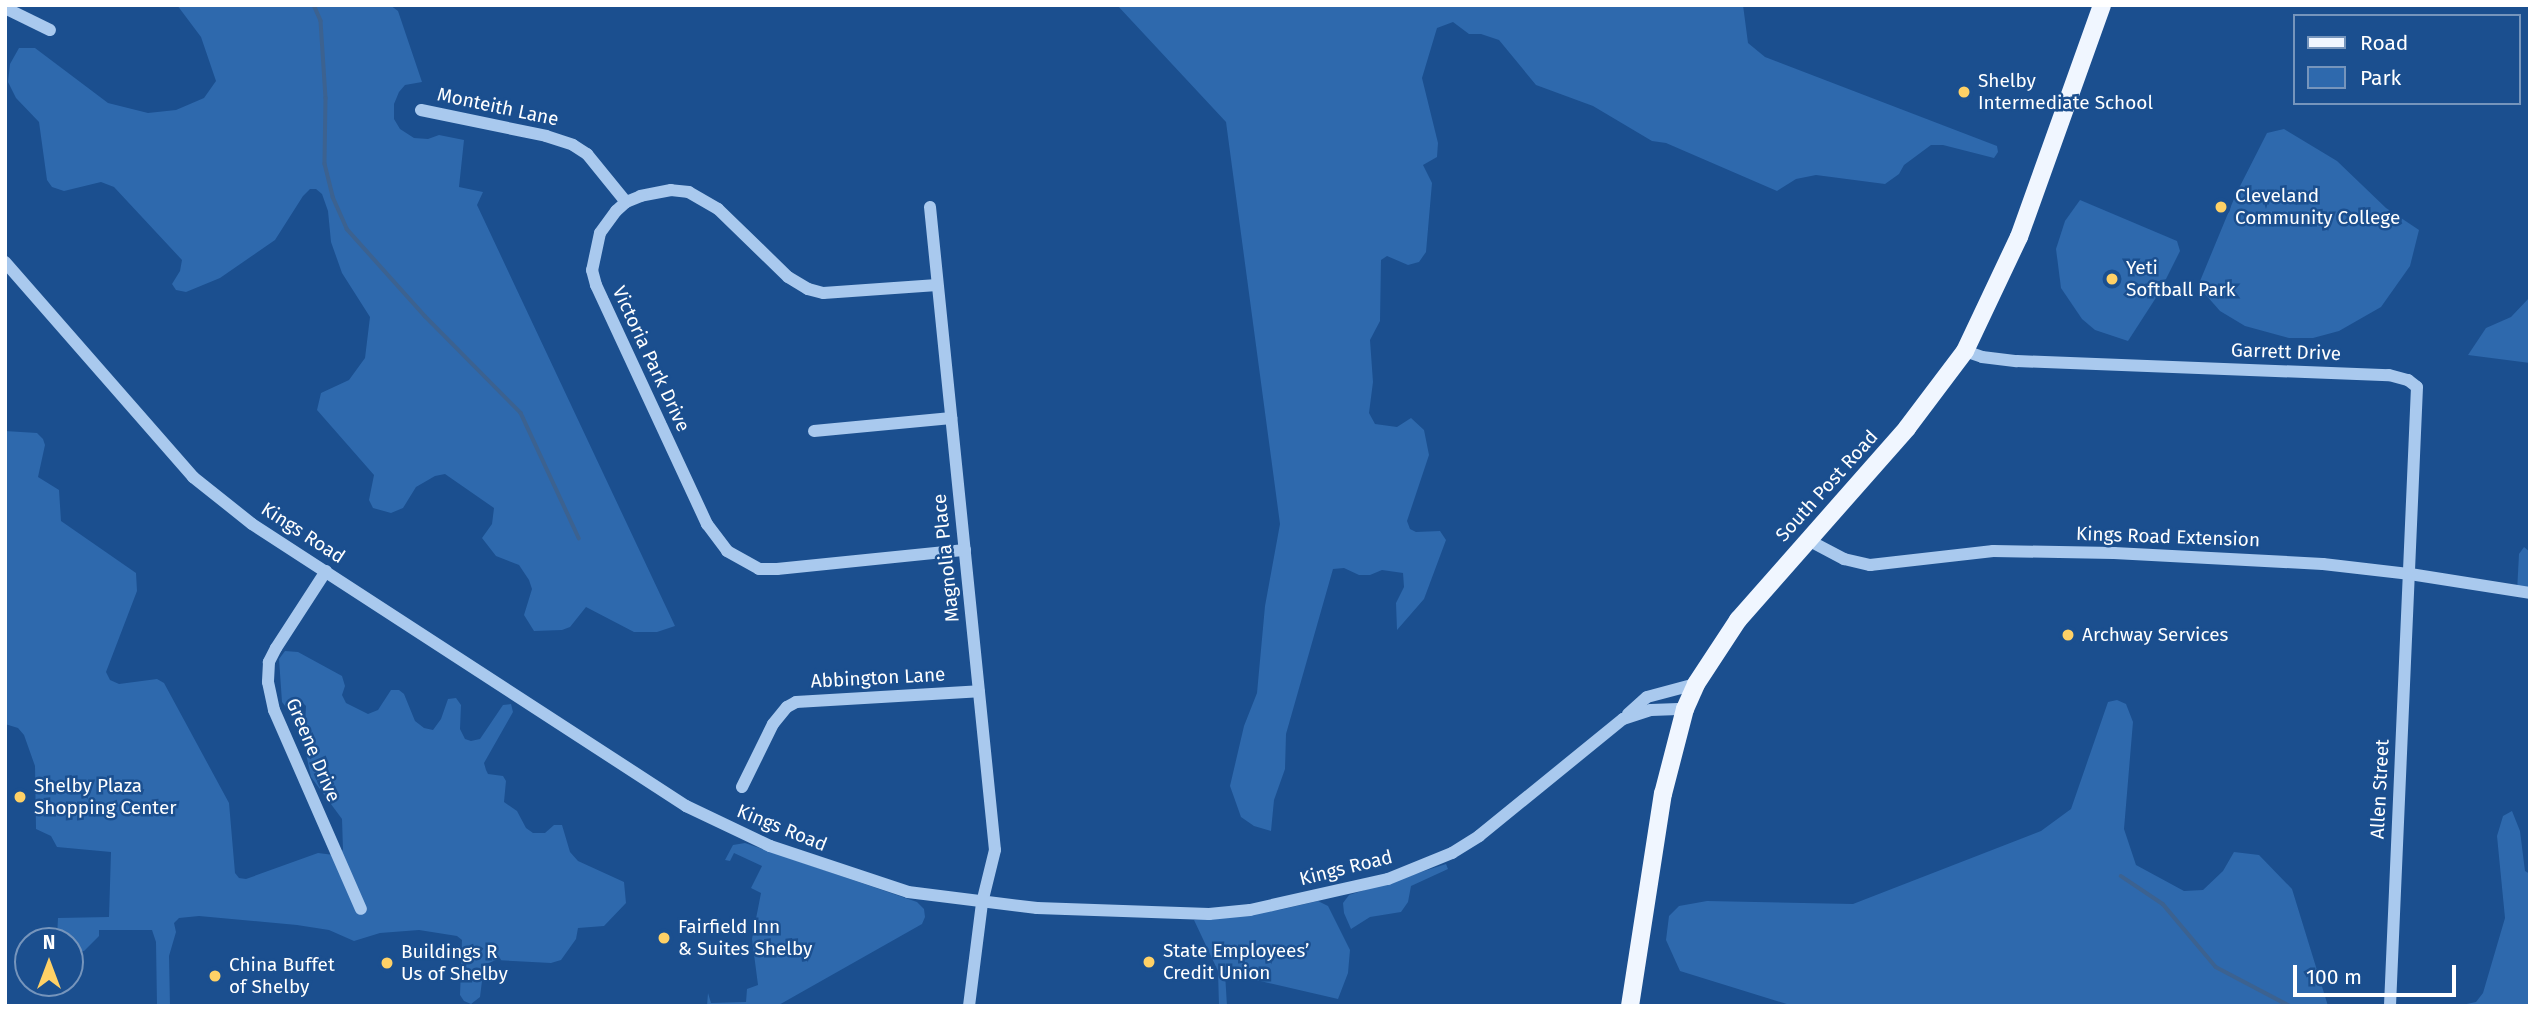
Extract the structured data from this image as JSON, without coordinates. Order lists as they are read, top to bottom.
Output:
{
  "streets": {
    "main road": ["South Post Road"],
    "street": [
      "Monteith Lane",
      "Garrett Drive",
      "Victoria Park Drive",
      "Kings Road",
      "Kings Road Extension",
      "Magnolia Place",
      "Abbington Lane",
      "Greene Drive",
      "Allen Street"
    ]
  },
  "crossings": [
    ["Monteith Lane", "Victoria Park Drive"],
    ["Garrett Drive", "South Post Road"],
    ["Garrett Drive", "Kings Road Extension"],
    ["Garrett Drive", "Allen Street"],
    ["Victoria Park Drive", "Magnolia Place"],
    ["South Post Road", "Kings Road"],
    ["South Post Road", "Kings Road Extension"],
    ["Kings Road", "Magnolia Place"],
    ["Kings Road", "Greene Drive"],
    ["Kings Road Extension", "Allen Street"],
    ["Magnolia Place", "Abbington Lane"]
  ],
  "places": [
    "Shelby Intermediate School",
    "Cleveland Community College",
    "Yeti Softball Park",
    "Archway Services",
    "Shelby Plaza Shopping Center",
    "Fairfield Inn & Suites Shelby",
    "State Employees’ Credit Union",
    "Buildings R Us of Shelby",
    "China Buffet of Shelby"
  ],
  "legend": ["Road", "Park"],
  "scale_bar": "100 m",
  "north": "top"
}
